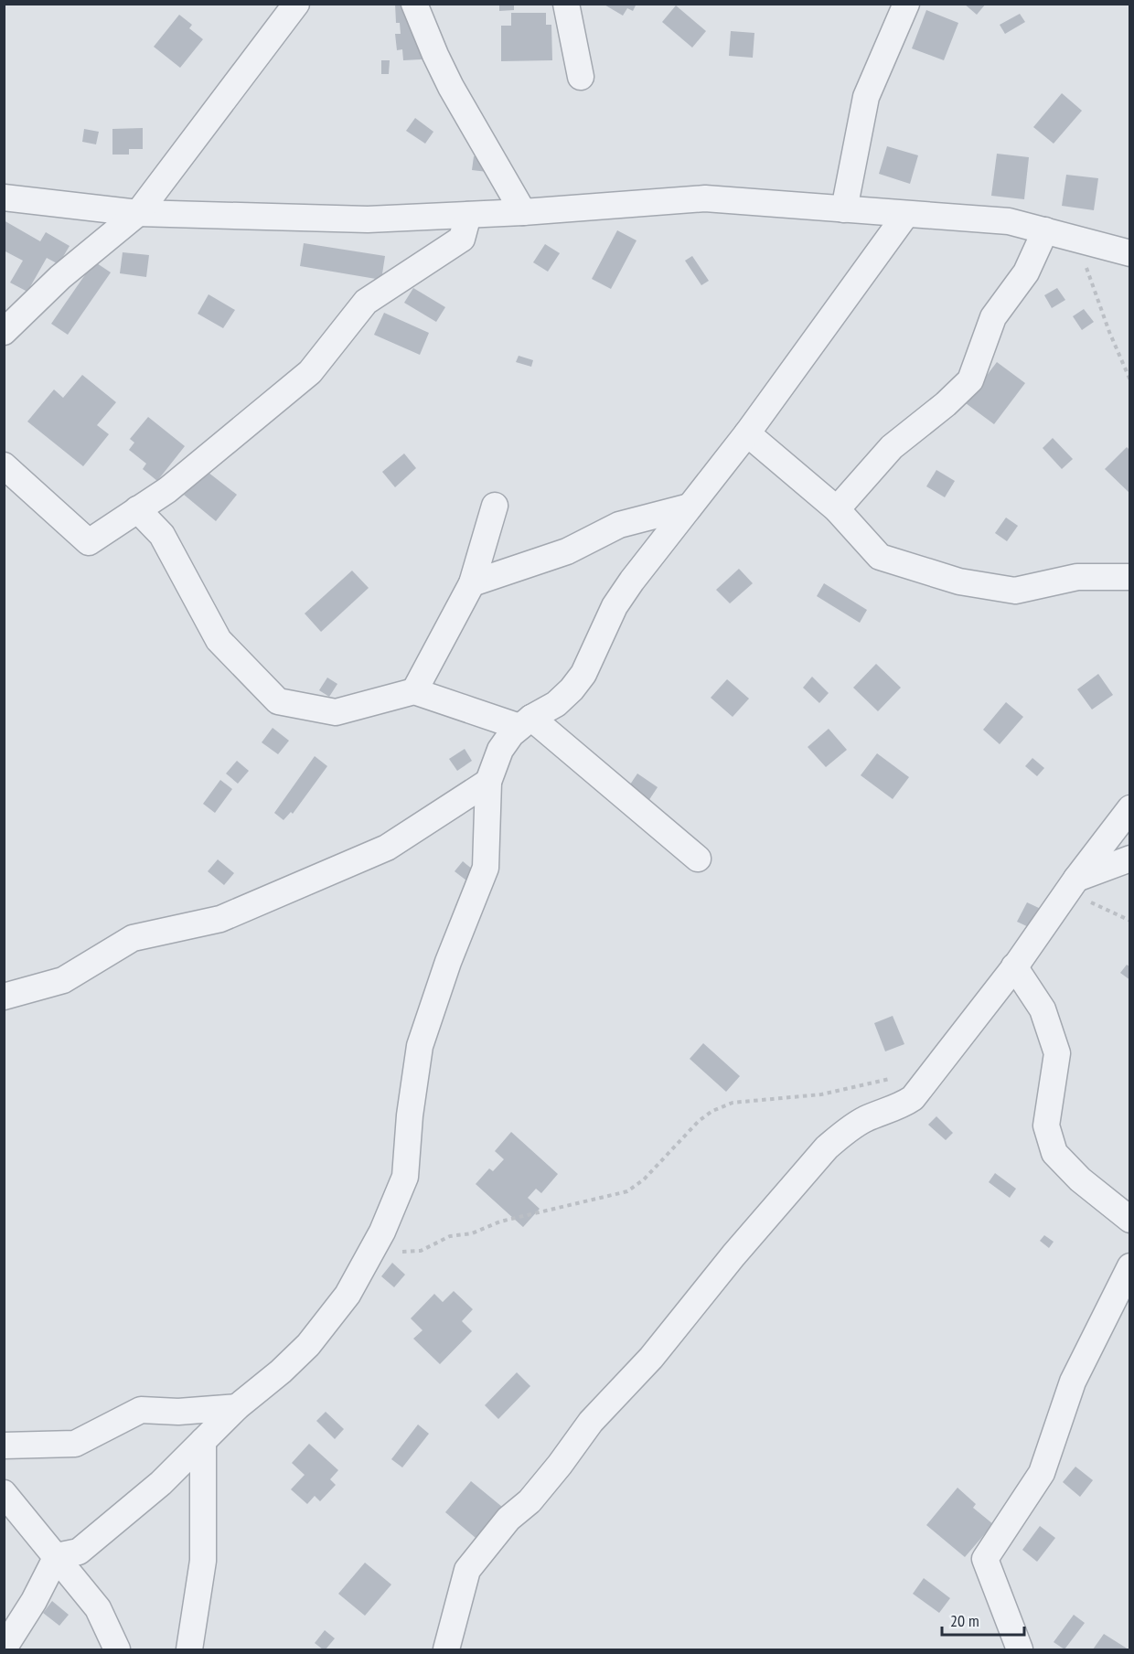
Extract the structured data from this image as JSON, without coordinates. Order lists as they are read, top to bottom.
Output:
{
  "scale_bar": "20 m"
}
